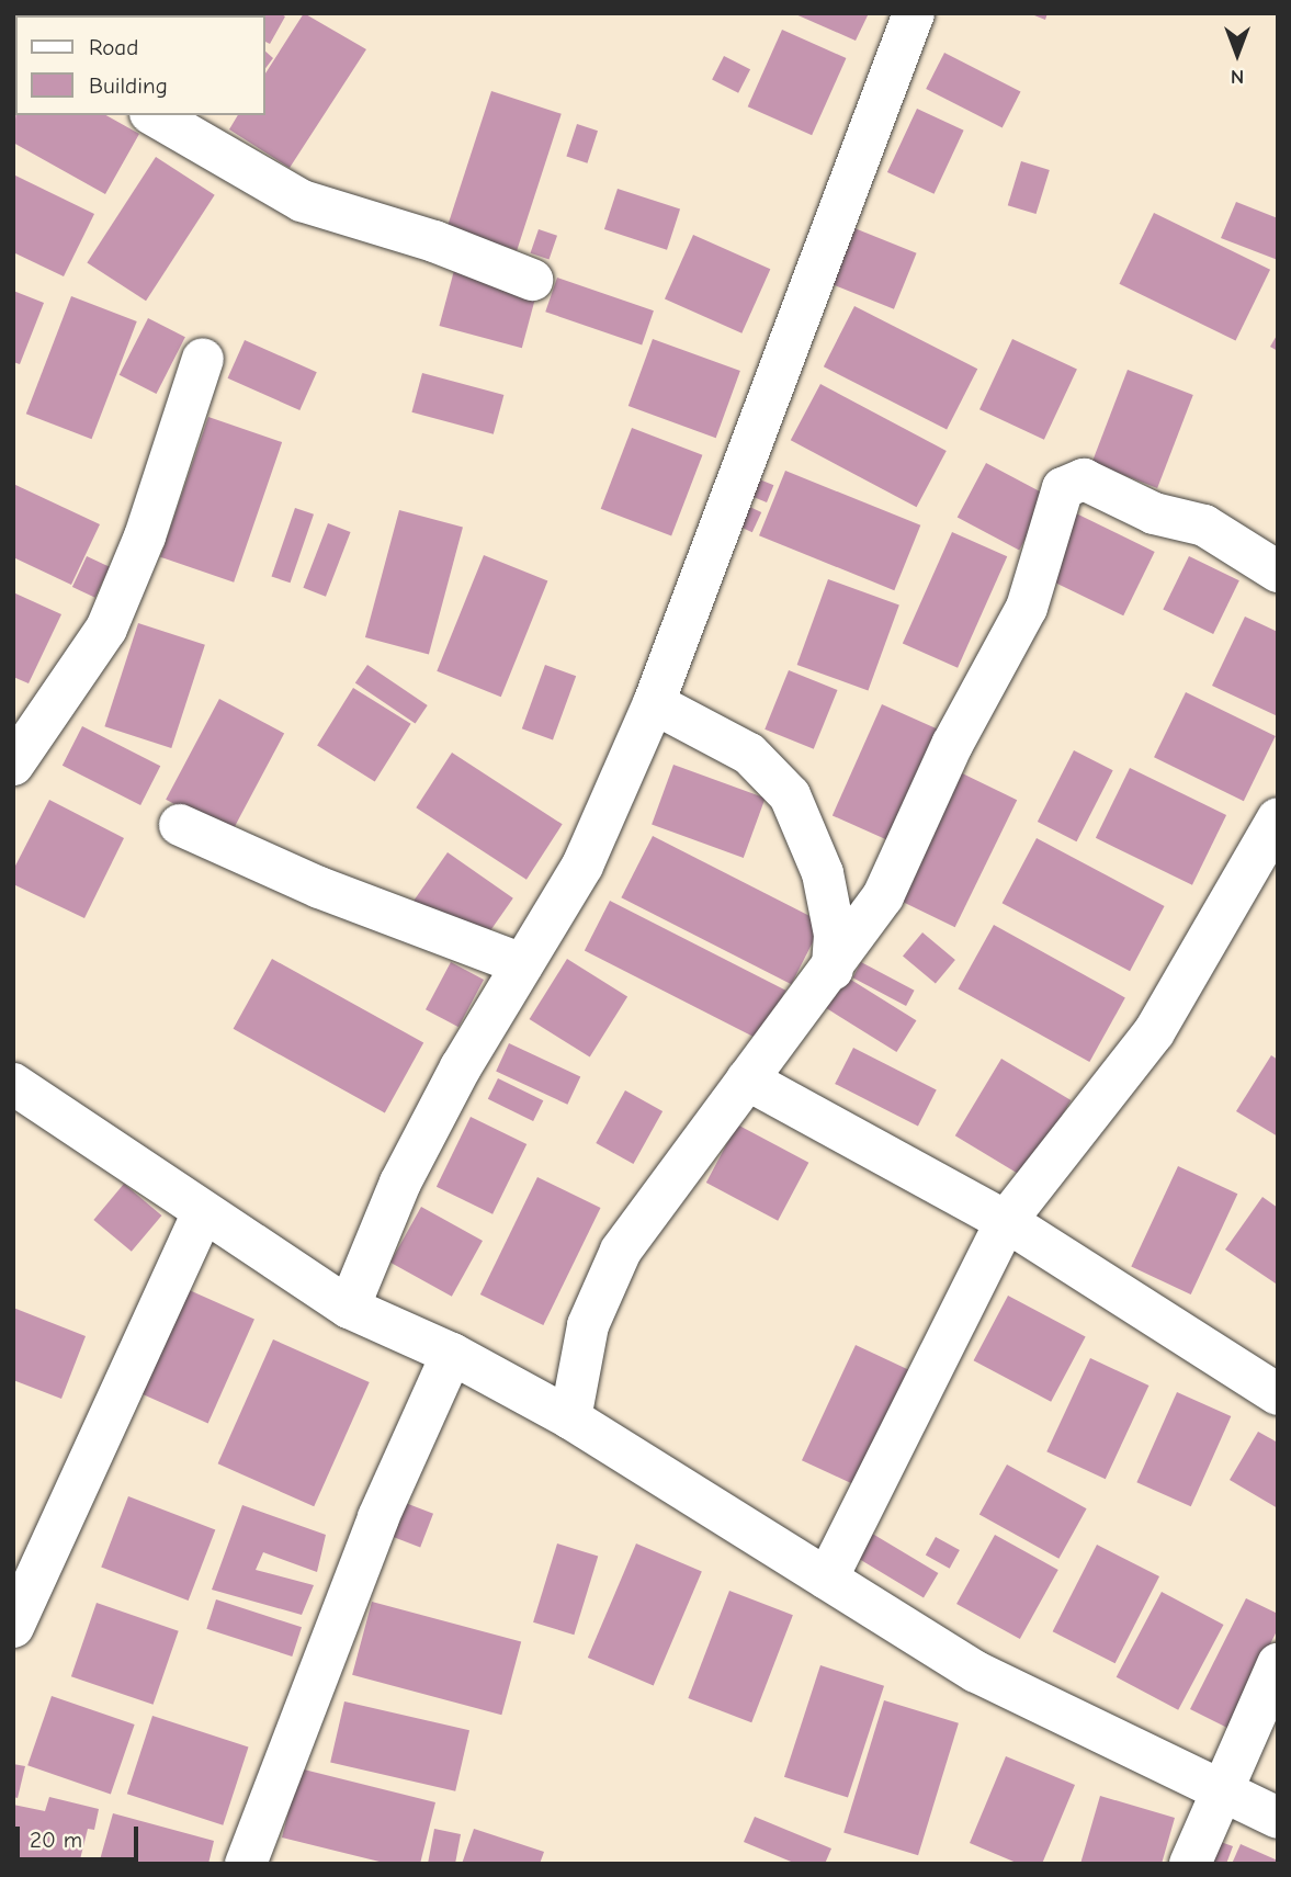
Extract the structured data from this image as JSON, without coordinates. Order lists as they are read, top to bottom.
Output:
{
  "legend": ["Road", "Building"],
  "scale_bar": "20 m",
  "north": "bottom"
}
